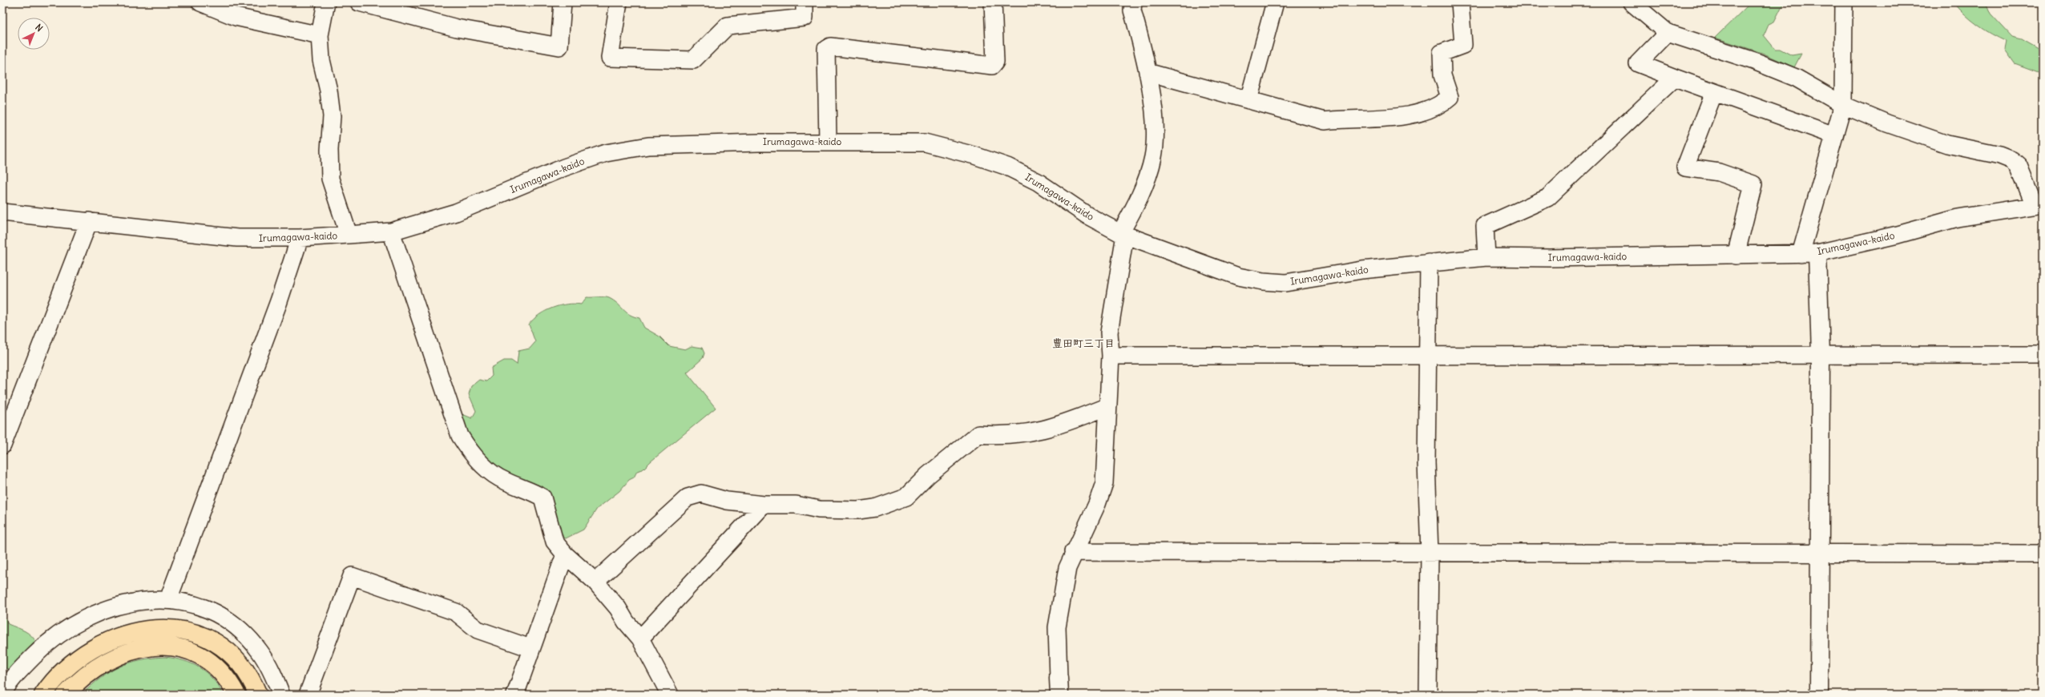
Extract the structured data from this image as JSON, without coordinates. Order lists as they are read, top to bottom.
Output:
{
  "streets": {
    "street": ["Irumagawa-kaido"]
  },
  "districts": ["豊田町三丁目"],
  "north": "top right"
}
